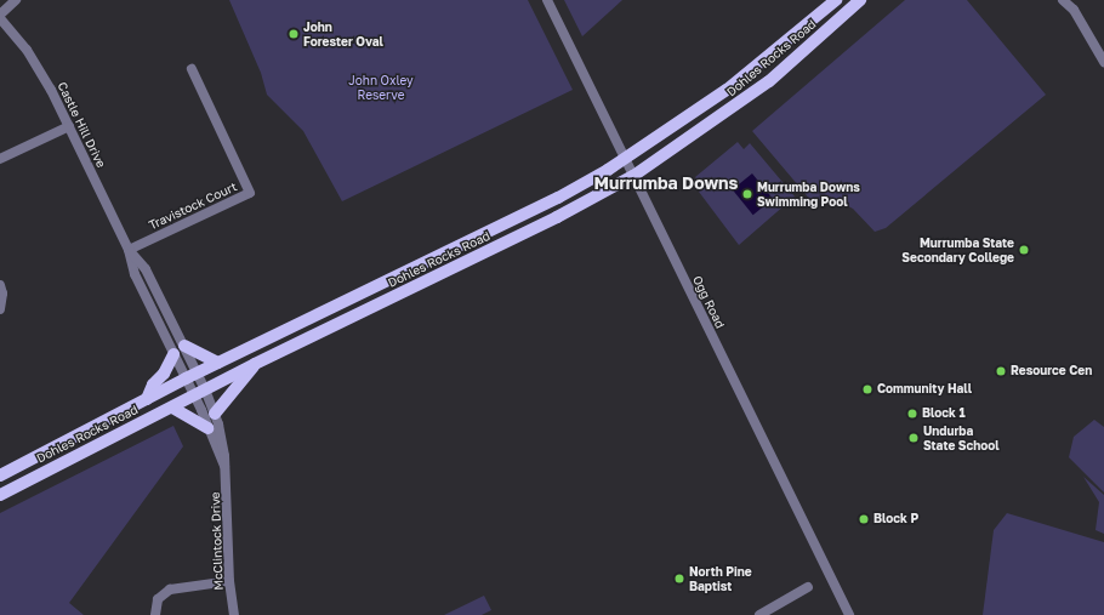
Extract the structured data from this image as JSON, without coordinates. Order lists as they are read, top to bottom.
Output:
{
  "streets": {
    "main road": ["Dohles Rocks Road"],
    "street": [
      "Castle Hill Drive",
      "Travistock Court",
      "Ogg Road",
      "McClintock Drive"
    ]
  },
  "crossings": [
    ["Dohles Rocks Road", "Castle Hill Drive"],
    ["Dohles Rocks Road", "Ogg Road"],
    ["Dohles Rocks Road", "McClintock Drive"],
    ["Castle Hill Drive", "Travistock Court"],
    ["Castle Hill Drive", "McClintock Drive"]
  ],
  "districts": ["Murrumba Downs"],
  "parks": ["John Oxley Reserve"],
  "places": [
    "John Forester Oval",
    "Murrumba Downs Swimming Pool",
    "Murrumba State Secondary College",
    "Resource Cen",
    "Community Hall",
    "Block 1",
    "Undurba State School",
    "Block P",
    "North Pine Baptist"
  ]
}
